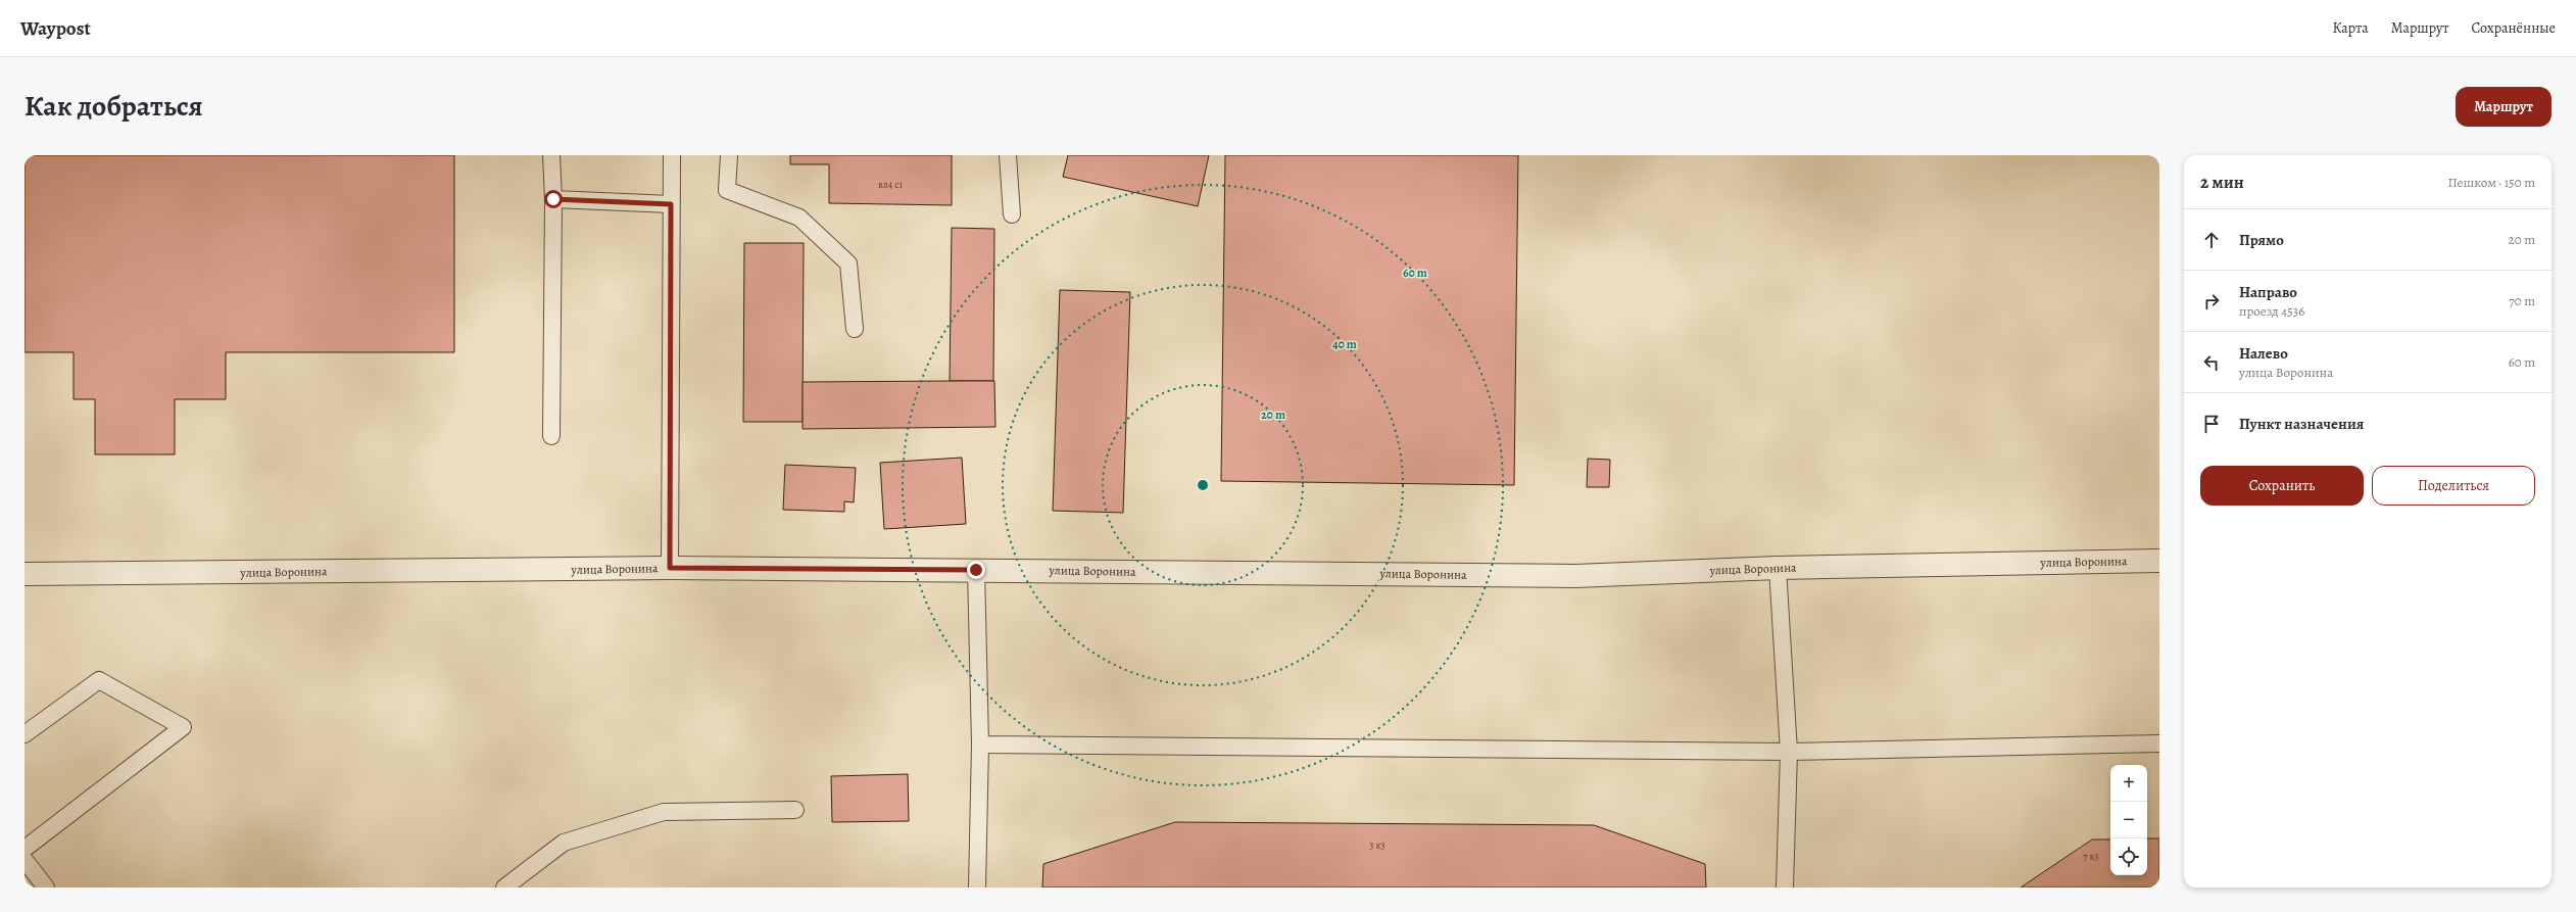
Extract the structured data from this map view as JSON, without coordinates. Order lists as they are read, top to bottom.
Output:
{
  "streets": {
    "street": ["улица Воронина"]
  },
  "house_numbers": ["вл4 с1", "3 к3", "7 к3"],
  "page": {
    "header": "Waypost",
    "nav": ["Карта", "Маршрут", "Сохранённые"],
    "title": "Как добраться",
    "buttons": [
      "Маршрут",
      ["Сохранить", "Поделиться"]
    ],
    "heading": ["2 мин", "Пешком · 150 m"],
    "list": [
      ["Прямо", "20 m"],
      ["Направо", "проезд 4536", "70 m"],
      ["Налево", "улица Воронина", "60 m"],
      "Пункт назначения"
    ],
    "map_buttons": ["+", "−"]
  },
  "rings": ["60 m", "40 m", "20 m"]
}
